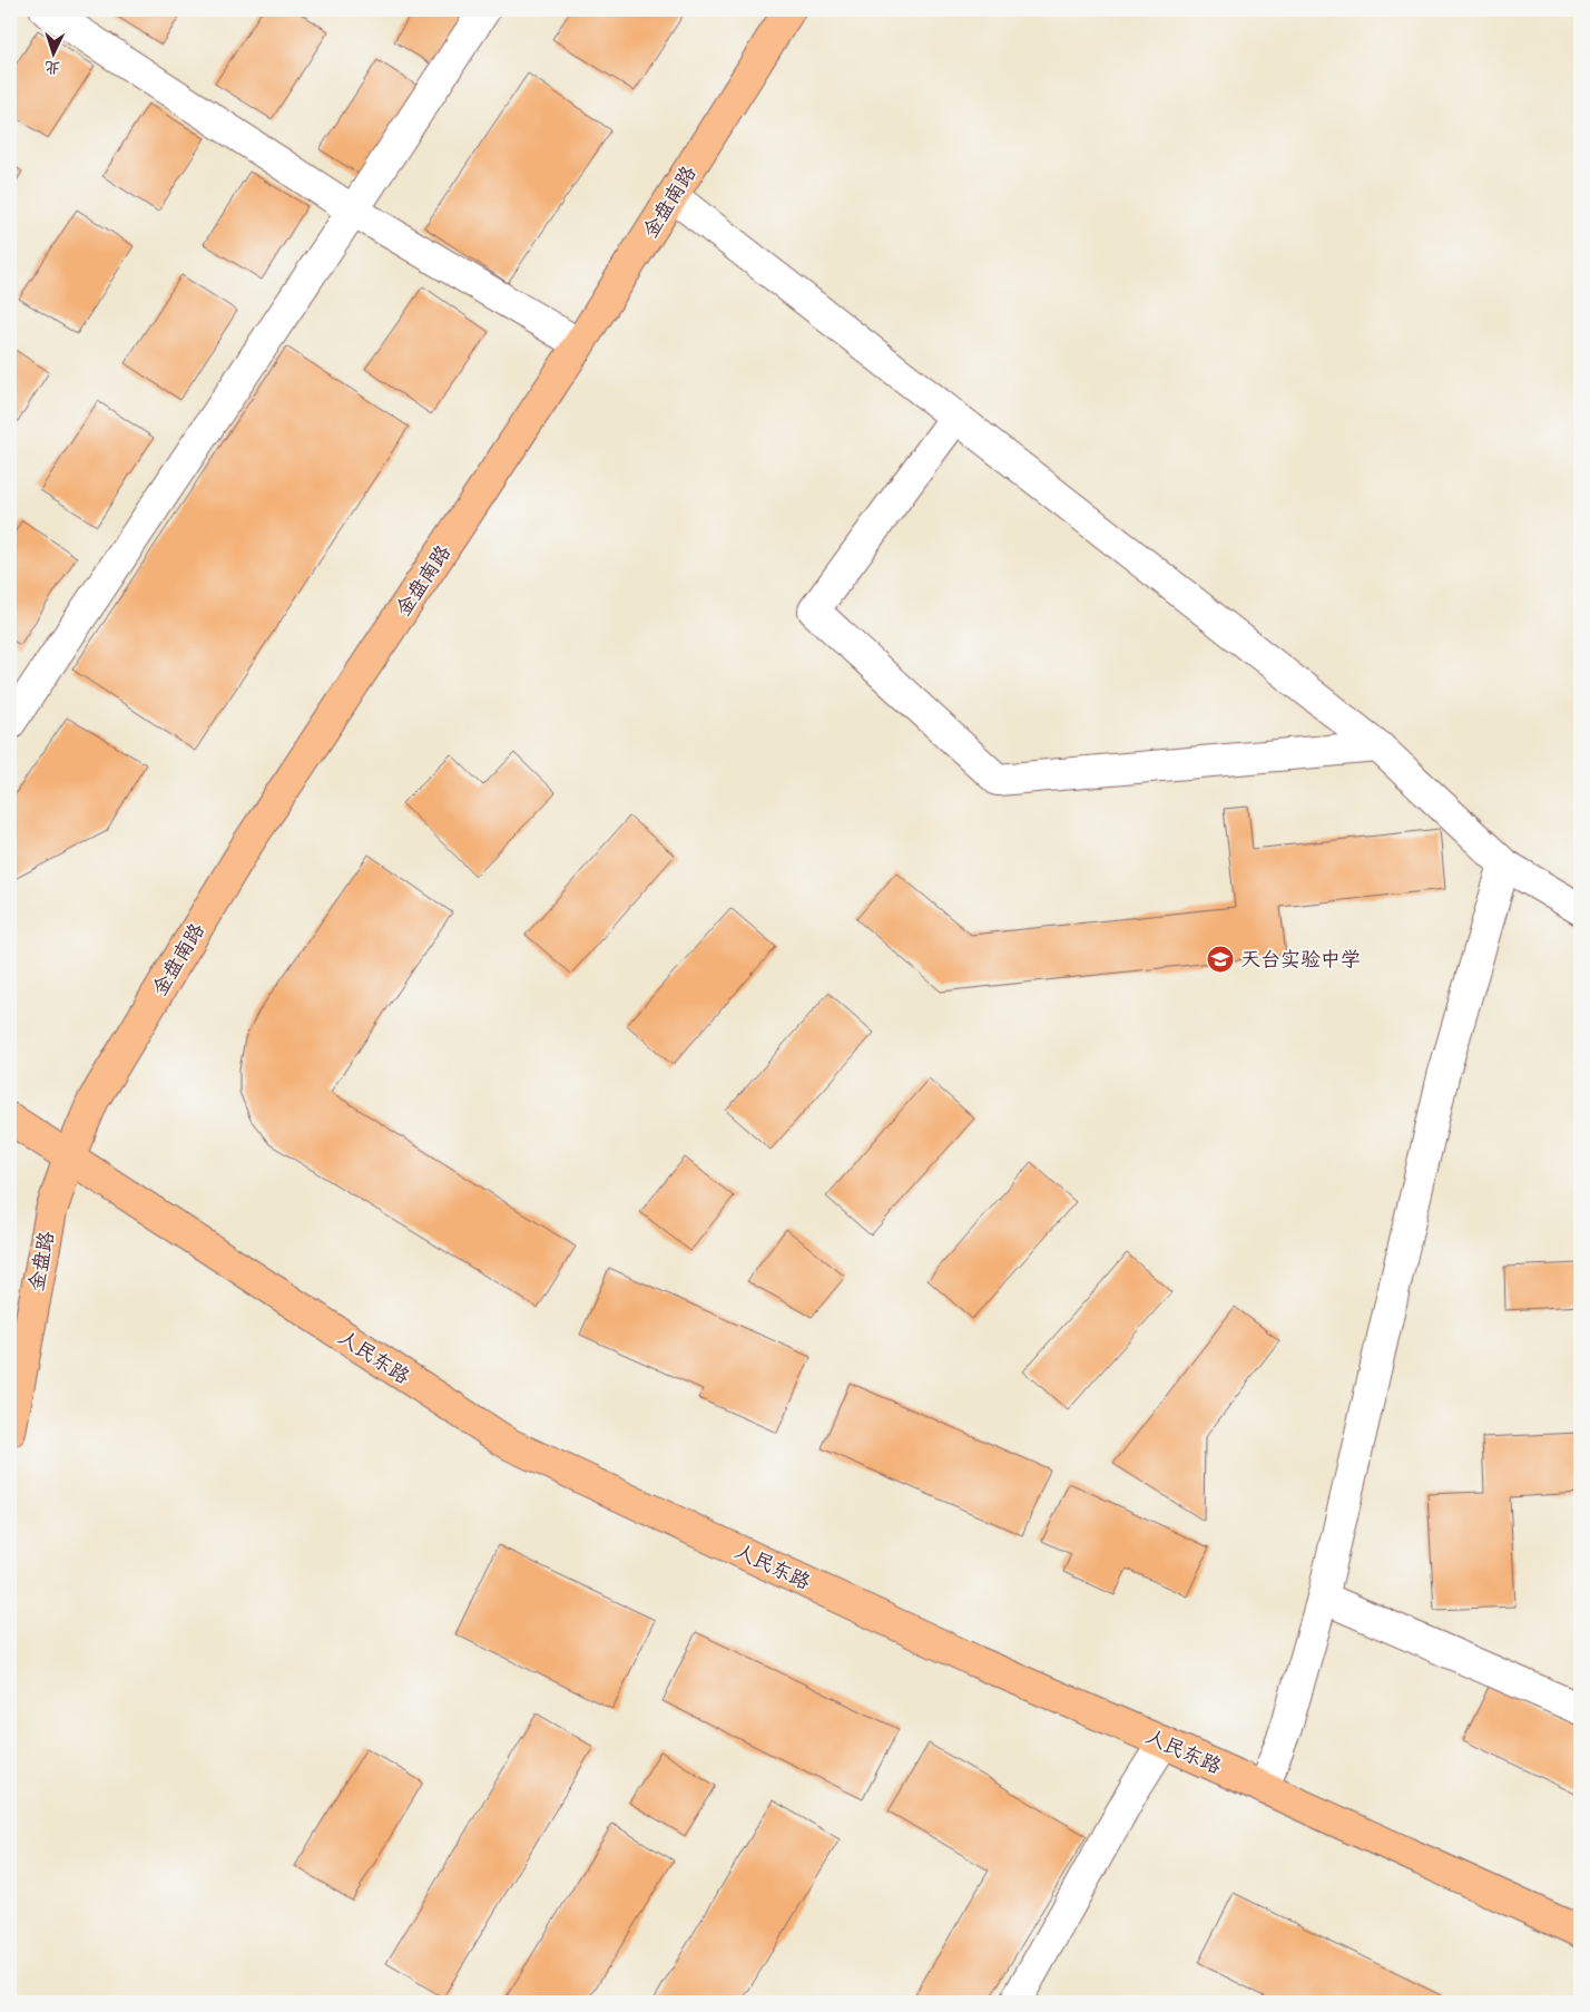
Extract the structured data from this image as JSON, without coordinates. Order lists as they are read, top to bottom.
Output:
{
  "streets": {
    "main road": ["金盘南路", "金盘路", "人民东路"]
  },
  "crossings": [
    ["金盘南路", "金盘路"],
    ["金盘南路", "人民东路"],
    ["金盘路", "人民东路"]
  ],
  "places": {
    "school or university": ["天台实验中学"]
  },
  "north": "bottom"
}
